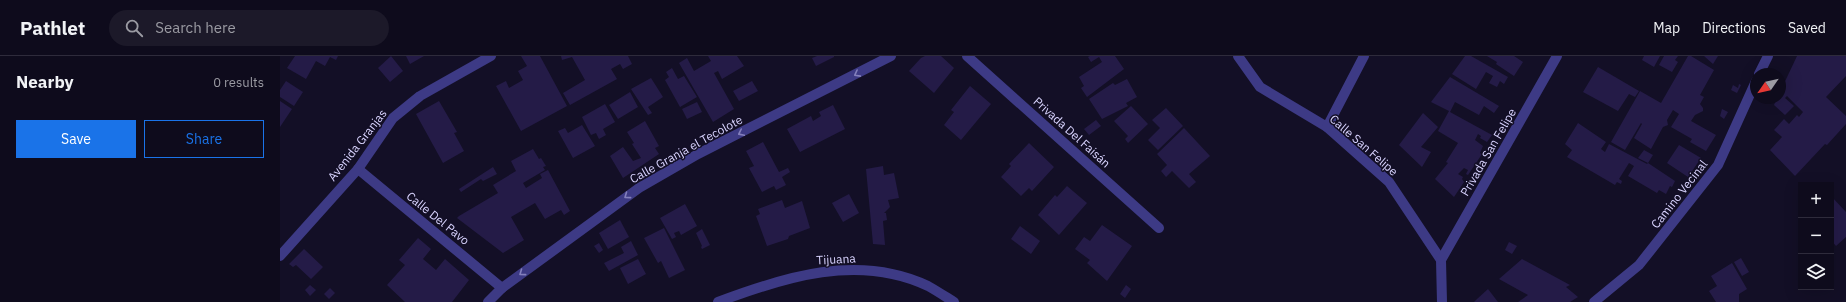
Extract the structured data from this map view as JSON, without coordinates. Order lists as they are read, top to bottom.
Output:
{
  "streets": {
    "street": [
      "Privada Del Faisán",
      "Avenida Granjas",
      "Calle San Felipe",
      "Calle Granja el Tecolote",
      "Privada San Felipe",
      "Camino Vecinal",
      "Calle Del Pavo",
      "Tijuana"
    ]
  },
  "crossings": [
    ["Avenida Granjas", "Calle Del Pavo"],
    ["Calle San Felipe", "Privada San Felipe"],
    ["Calle Granja el Tecolote", "Calle Del Pavo"]
  ],
  "one_way": ["Calle Granja el Tecolote"],
  "north": "bottom left",
  "page": {
    "header": "Pathlet",
    "search": "Search here",
    "nav": ["Map", "Directions", "Saved"],
    "heading": ["Nearby", "0 results"],
    "buttons": ["Save", "Share"],
    "map_buttons": ["+", "−"]
  }
}
